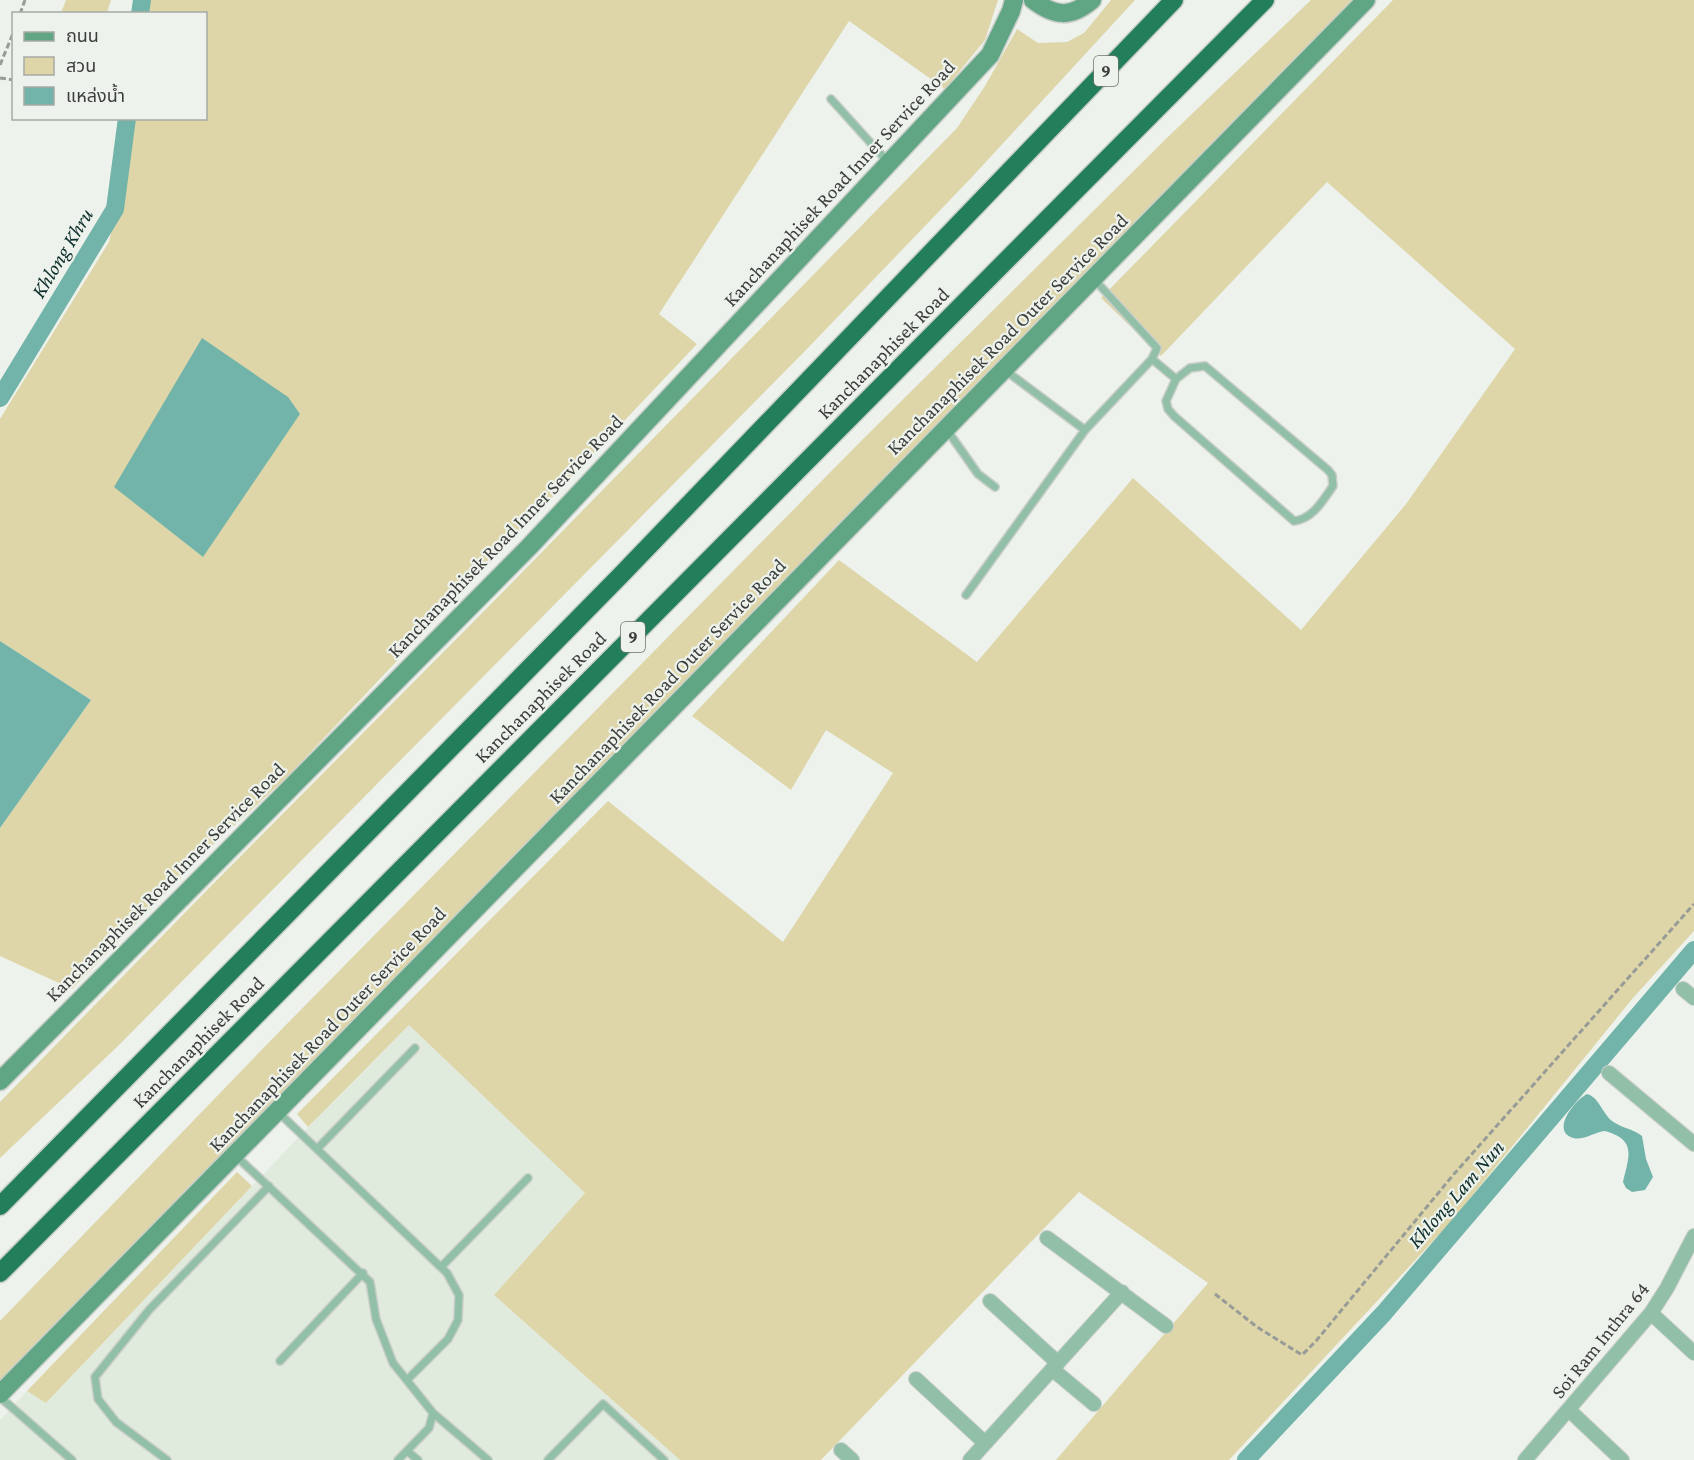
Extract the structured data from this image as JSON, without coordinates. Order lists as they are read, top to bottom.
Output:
{
  "streets": {
    "highway": ["9", "Kanchanaphisek Road"],
    "main road": ["Kanchanaphisek Road Inner Service Road", "Kanchanaphisek Road Outer Service Road"],
    "street": ["Soi Ram Inthra 64"]
  },
  "water": ["Khlong Khru", "Khlong Lam Nun"],
  "legend": ["ถนน", "สวน", "แหล่งน้ำ"]
}
